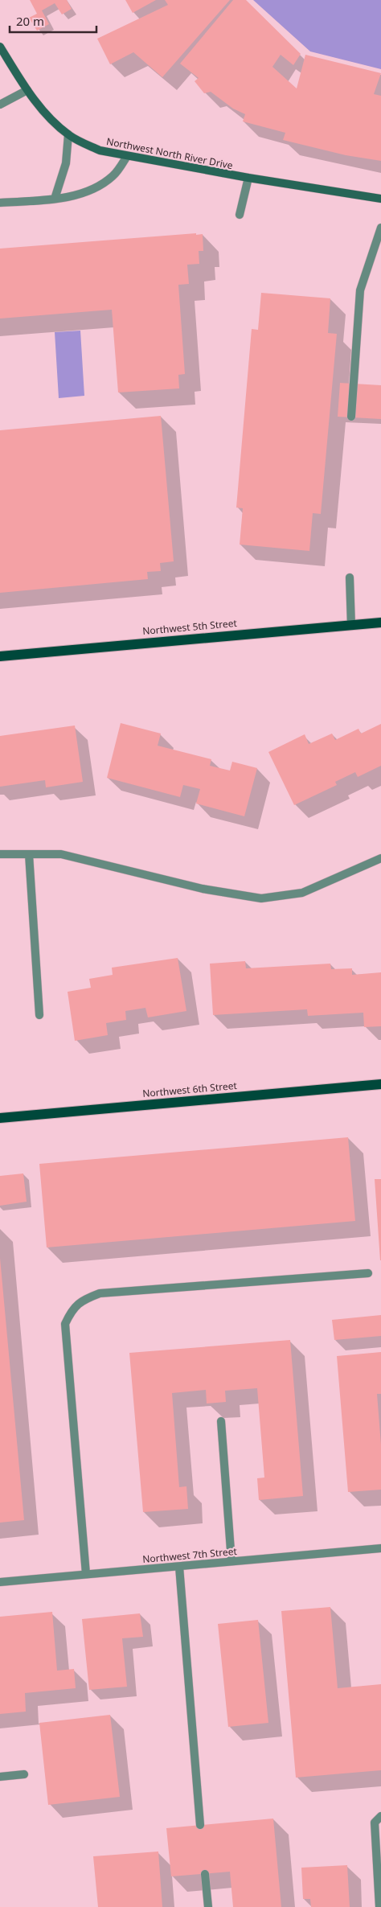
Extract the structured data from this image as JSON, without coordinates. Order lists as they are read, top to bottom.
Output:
{
  "streets": {
    "main road": ["Northwest 5th Street", "Northwest 6th Street"],
    "street": ["Northwest North River Drive", "Northwest 7th Street"]
  },
  "scale_bar": "20 m"
}
